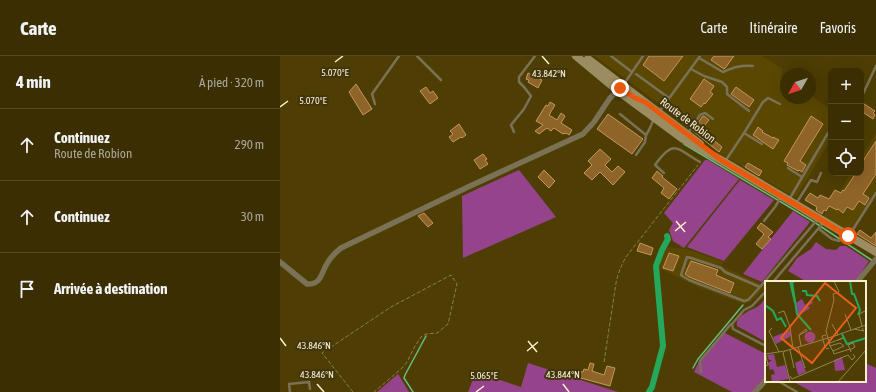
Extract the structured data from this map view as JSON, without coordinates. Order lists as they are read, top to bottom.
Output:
{
  "streets": {
    "main road": ["Route de Robion"]
  },
  "north": "bottom left",
  "page": {
    "header": "Carte",
    "nav": ["Carte", "Itinéraire", "Favoris"],
    "heading": ["4 min", "À pied · 320 m"],
    "map_buttons": ["+", "−"],
    "list": [
      ["Continuez", "Route de Robion", "290 m"],
      ["Continuez", "30 m"],
      "Arrivée à destination"
    ]
  },
  "coordinates": [
    "5.070°E",
    "43.842°N",
    "43.846°N",
    "43.844°N",
    "5.065°E"
  ]
}
